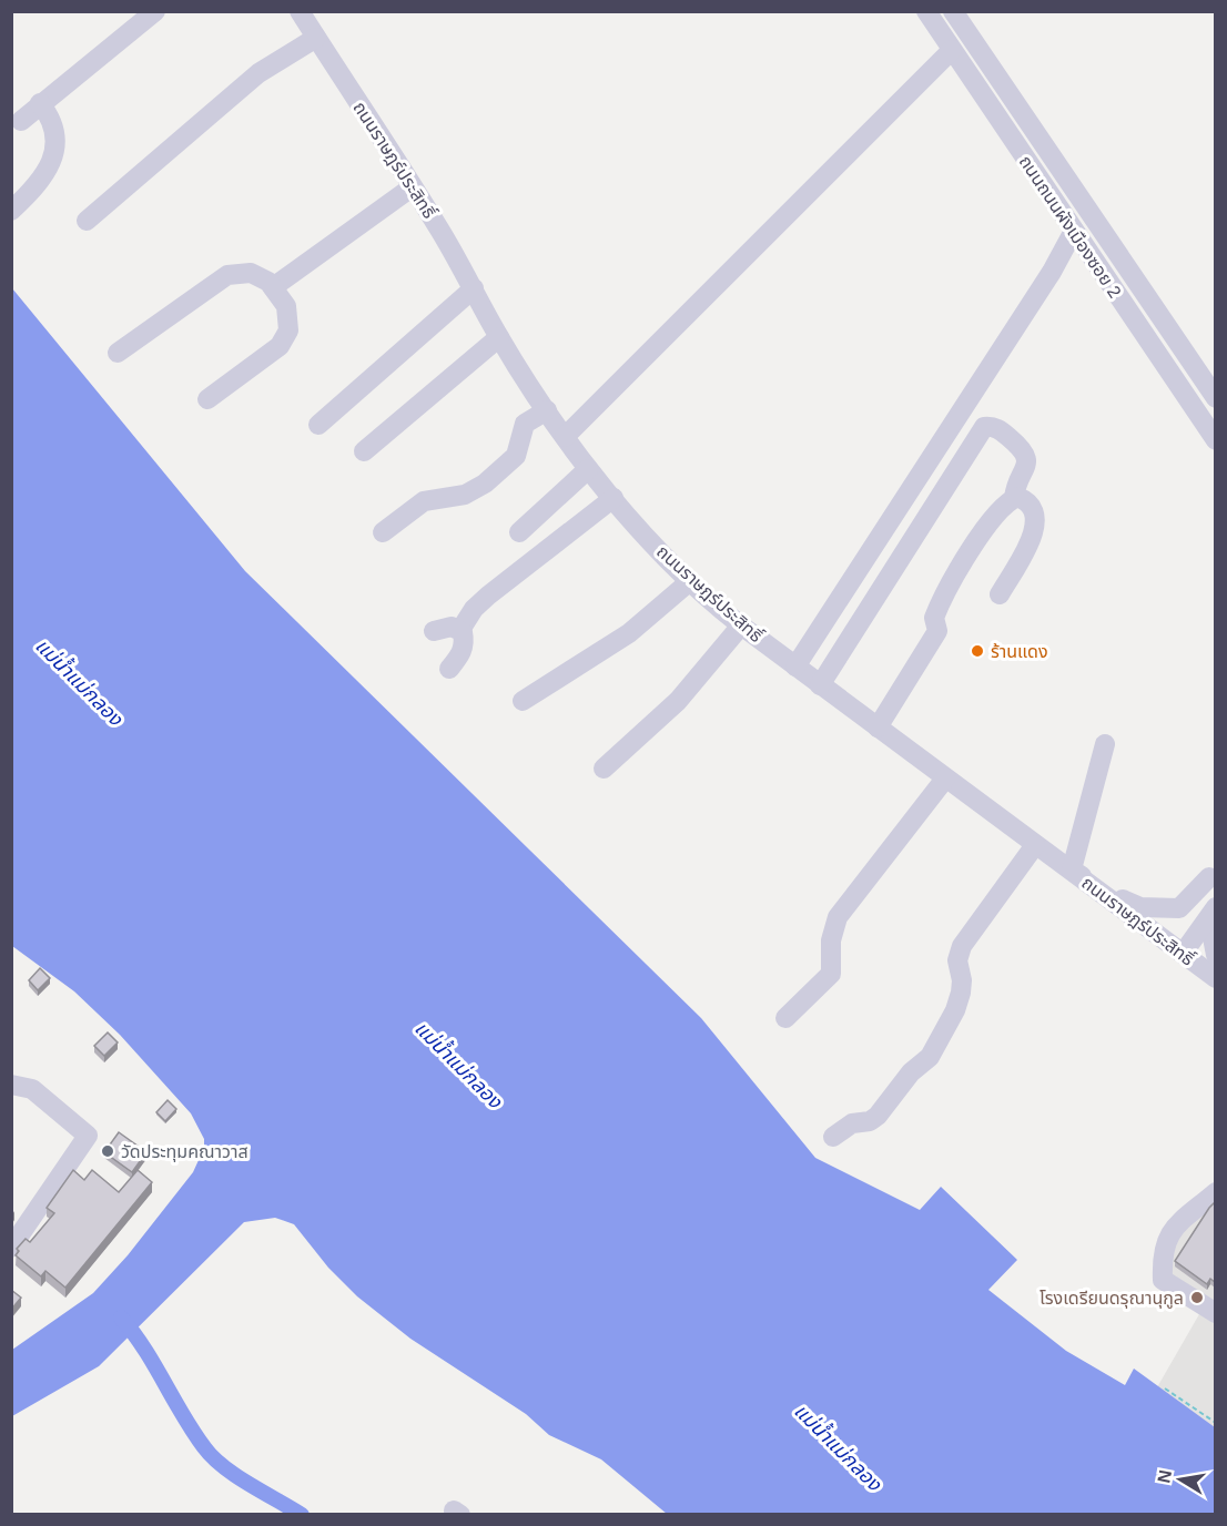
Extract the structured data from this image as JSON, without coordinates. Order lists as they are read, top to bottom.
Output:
{
  "streets": {
    "street": ["ถนนราษฎร์ประสิทธิ์", "ถนนถนนผังเมืองซอย 2"]
  },
  "water": ["แม่น้ำแม่กลอง"],
  "places": ["ร้านแดง", "วัดประทุมคณาวาส", "โรงเดรียนดรุณานุกูล"],
  "north": "left"
}
